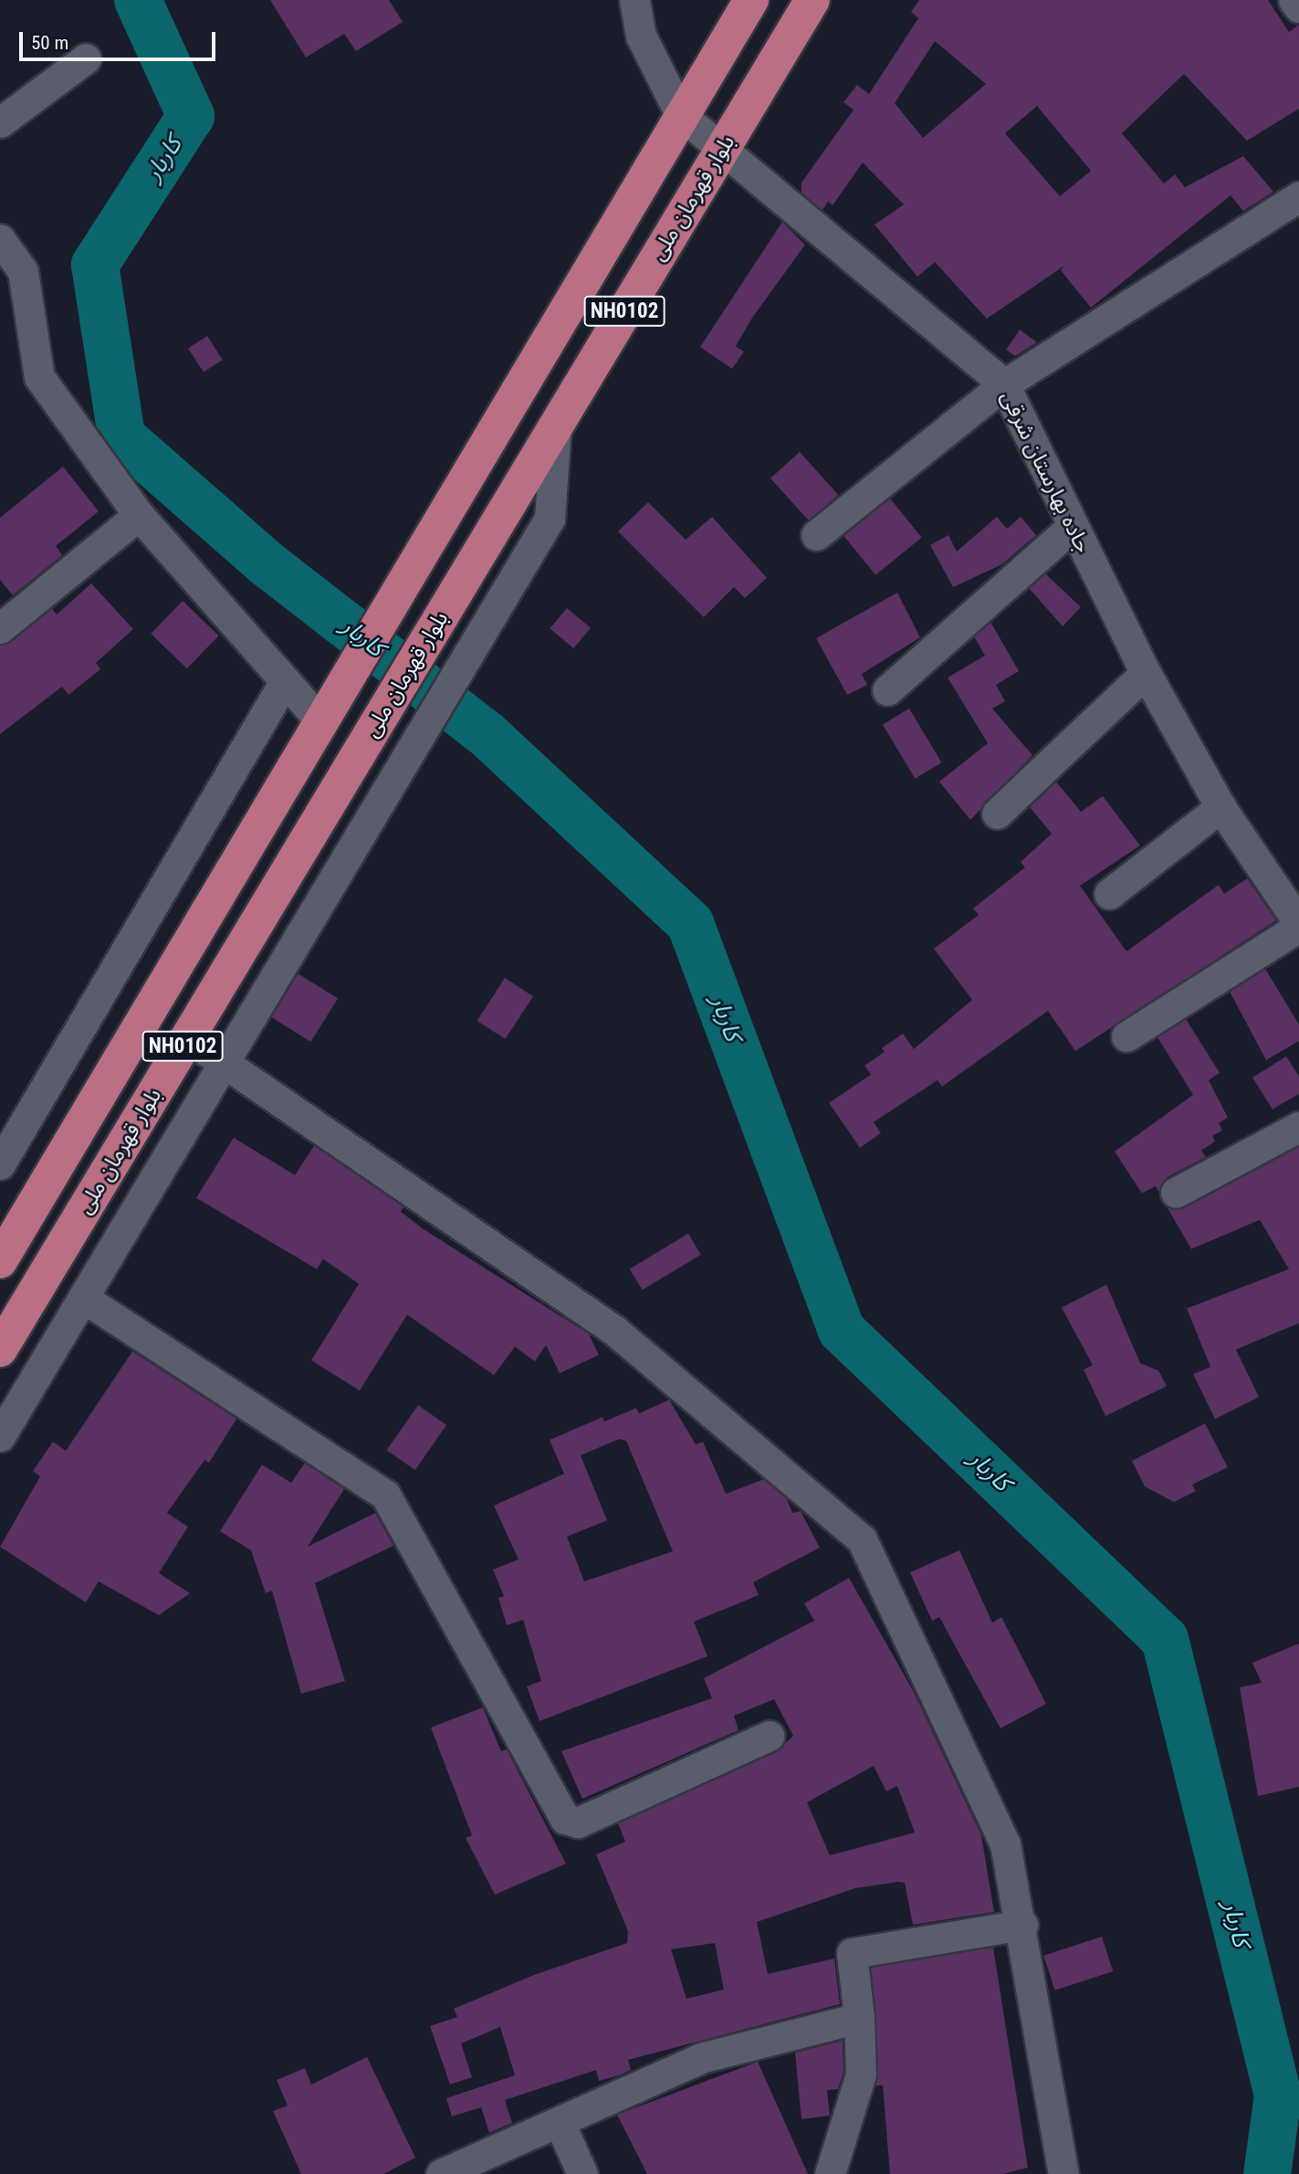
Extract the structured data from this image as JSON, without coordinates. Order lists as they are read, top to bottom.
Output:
{
  "streets": {
    "highway": ["بلوار قهرمان ملی", "NH0102"],
    "street": ["جاده بهارستان شرقی"]
  },
  "crossings": [
    ["بلوار قهرمان ملی", "جاده بهارستان شرقی"]
  ],
  "water": ["کاربار"],
  "scale_bar": "50 m"
}
